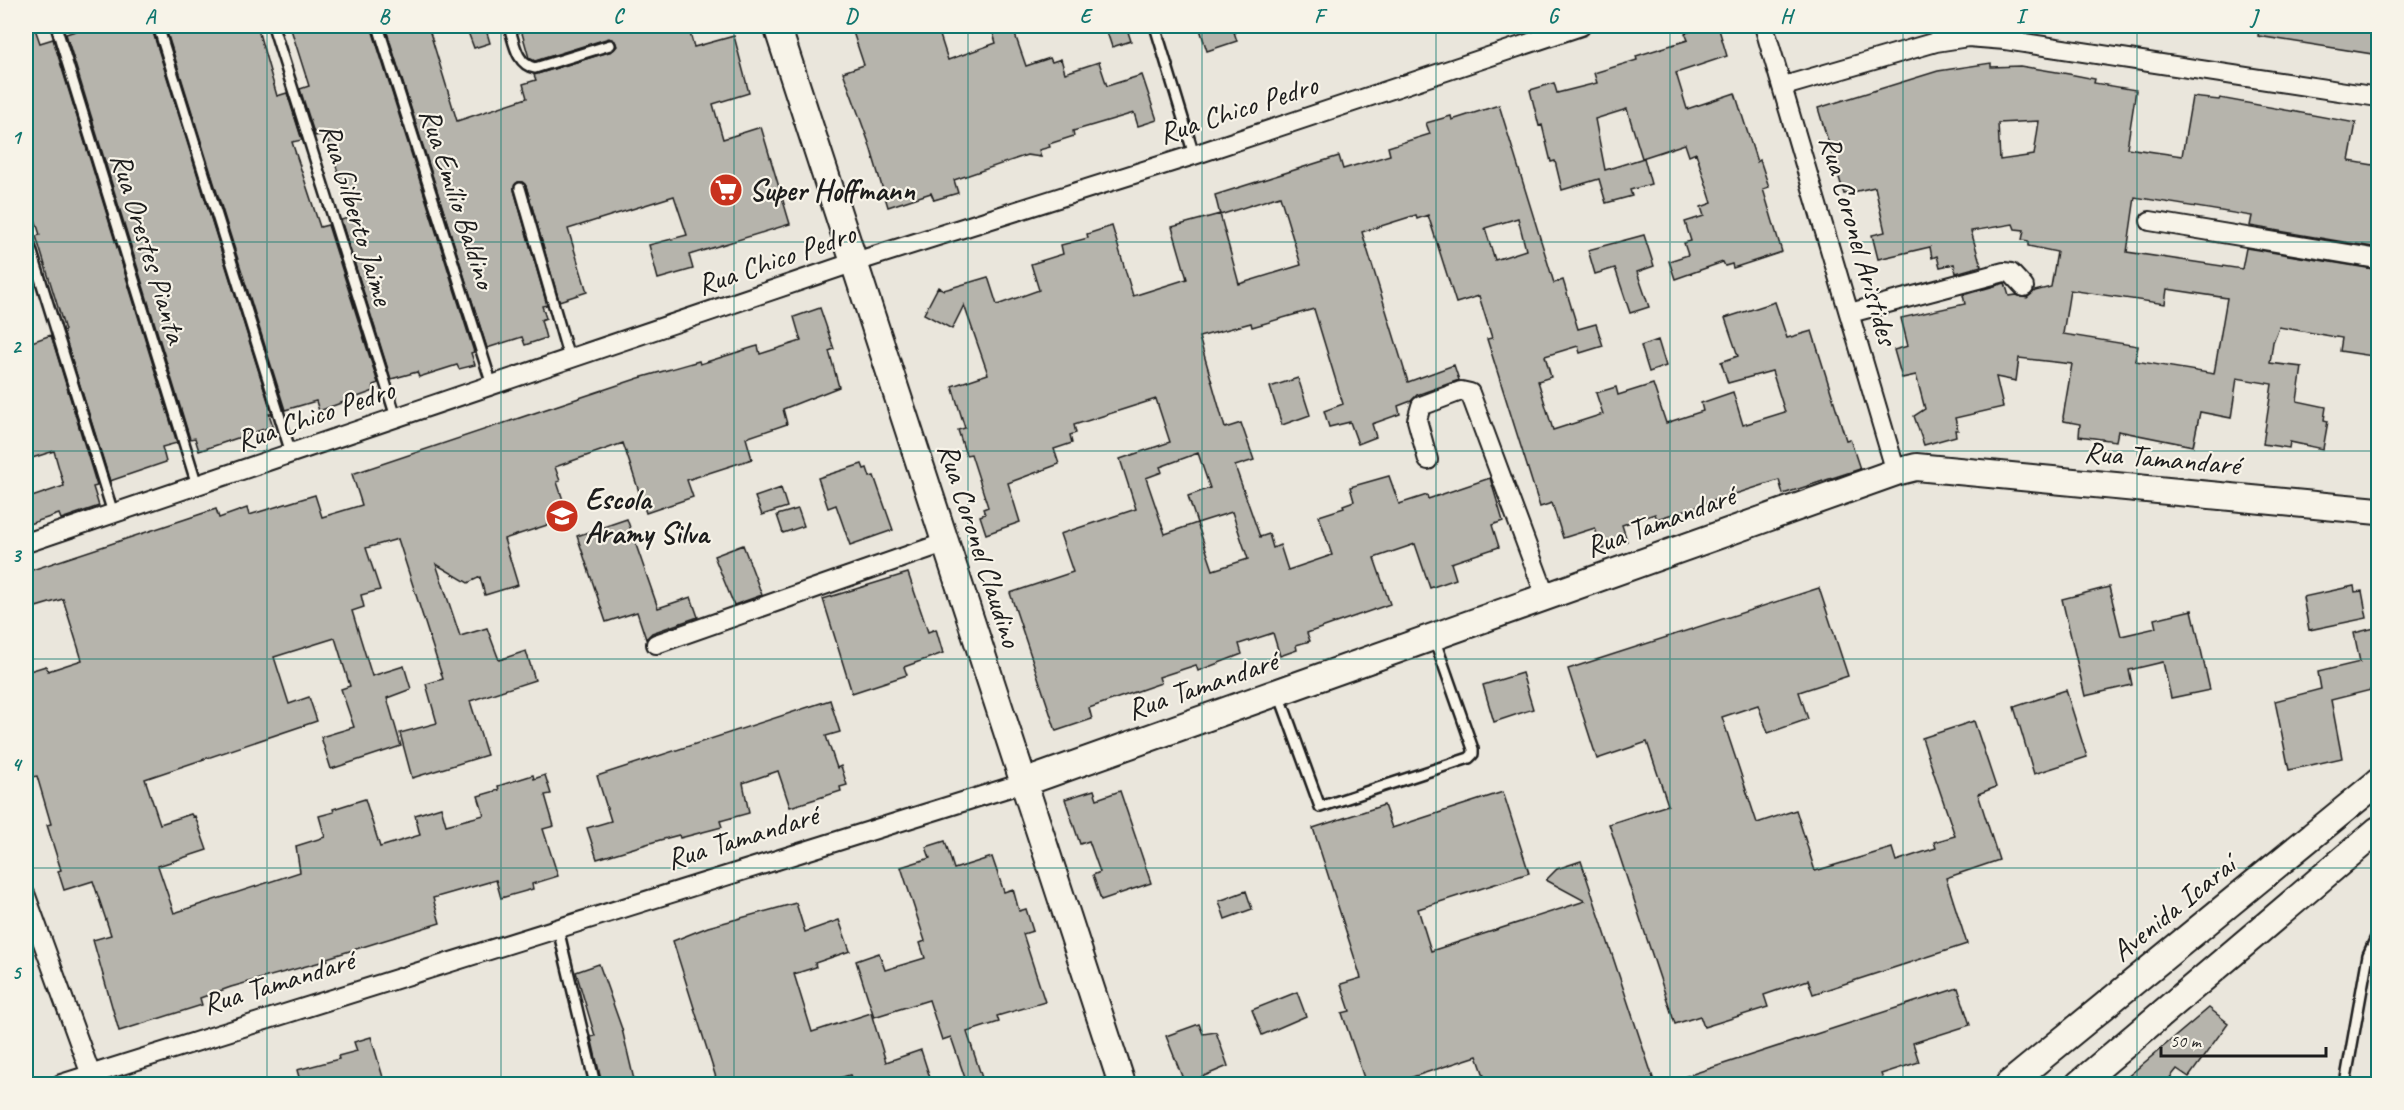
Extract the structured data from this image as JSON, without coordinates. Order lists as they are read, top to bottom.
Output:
{
  "streets": {
    "street": [
      "Rua Chico Pedro",
      "Rua Coronel Aristides",
      "Rua Tamandaré",
      "Rua Coronel Claudino",
      "Avenida Icaraí"
    ],
    "lane": ["Rua Emílio Baldino", "Rua Gilberto Jaime", "Rua Orestes Pianta"]
  },
  "crossings": [
    ["Rua Chico Pedro", "Rua Emílio Baldino"],
    ["Rua Chico Pedro", "Rua Gilberto Jaime"],
    ["Rua Chico Pedro", "Rua Orestes Pianta"],
    ["Rua Chico Pedro", "Rua Coronel Claudino"],
    ["Rua Coronel Aristides", "Rua Tamandaré"],
    ["Rua Tamandaré", "Rua Coronel Claudino"]
  ],
  "places": {
    "supermarket": ["Super Hoffmann"],
    "school or university": ["Escola Aramy Silva"]
  },
  "scale_bar": "50 m",
  "grid": {
    "columns": [
      "A",
      "B",
      "C",
      "D",
      "E",
      "F",
      "G",
      "H",
      "I",
      "J"
    ],
    "rows": [
      "1",
      "2",
      "3",
      "4",
      "5"
    ]
  }
}
